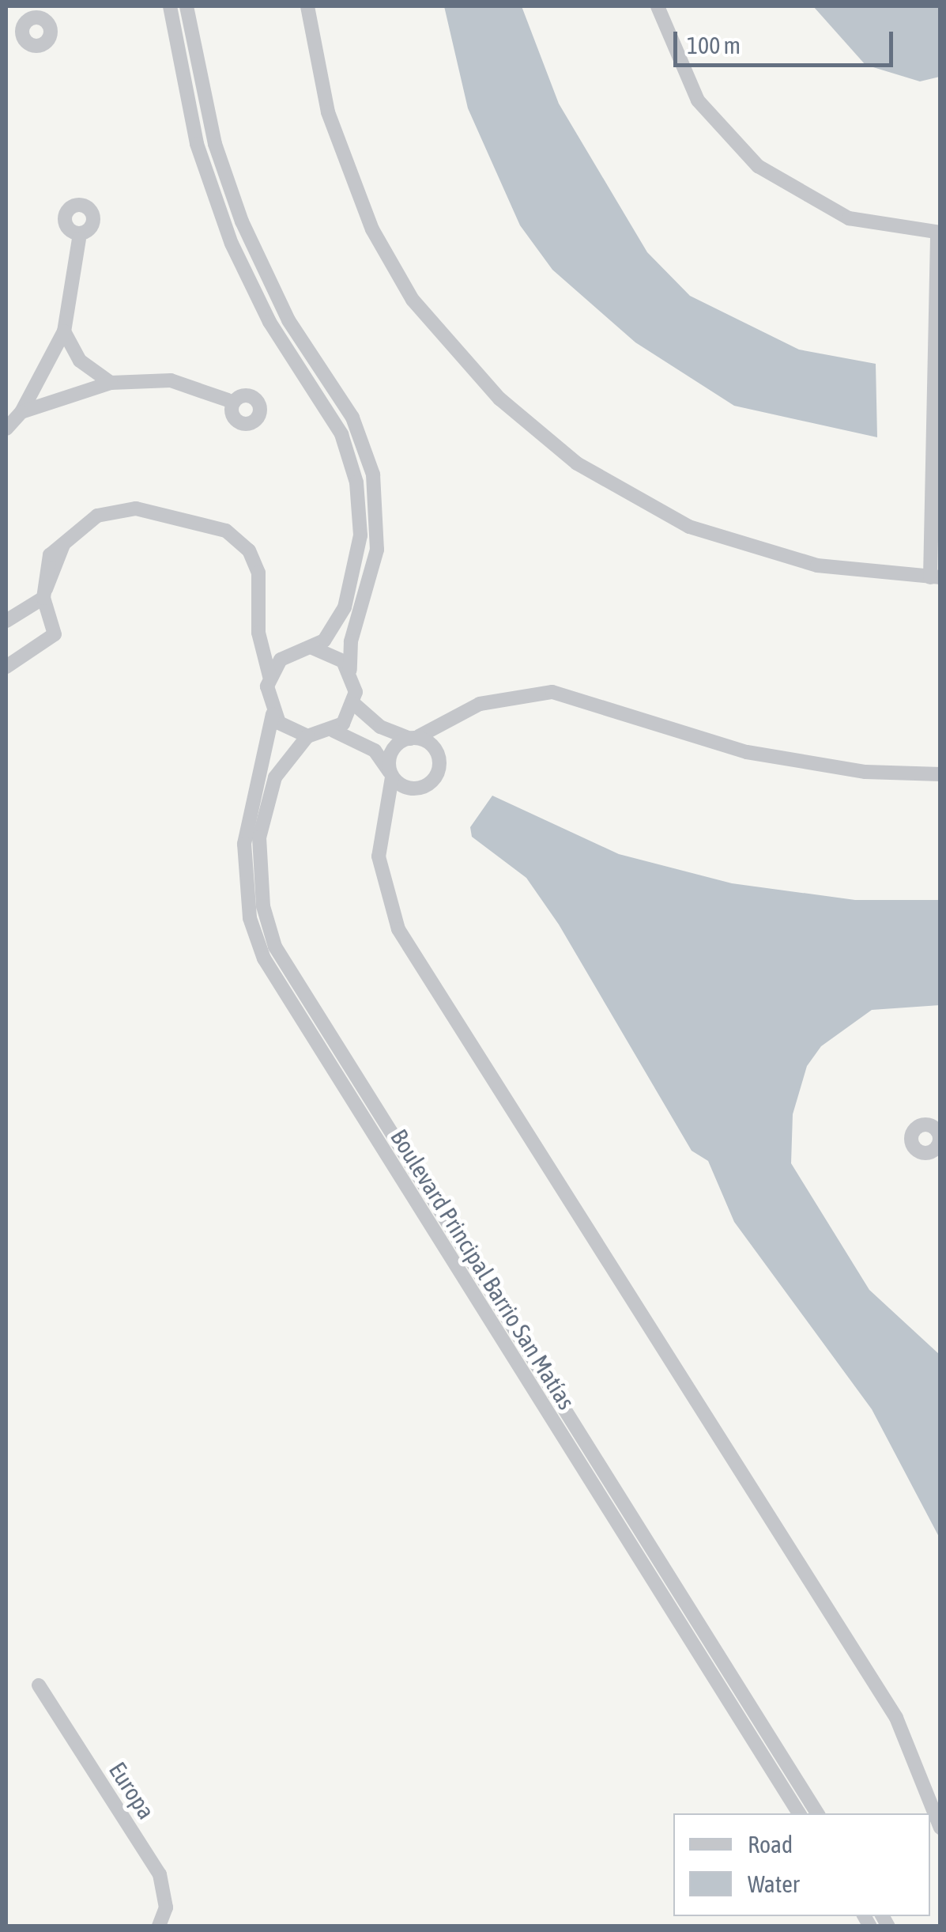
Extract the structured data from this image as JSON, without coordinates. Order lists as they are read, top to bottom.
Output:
{
  "streets": {
    "street": ["Boulevard Principal Barrio San Matías", "Europa"]
  },
  "legend": ["Road", "Water"],
  "scale_bar": "100 m"
}
